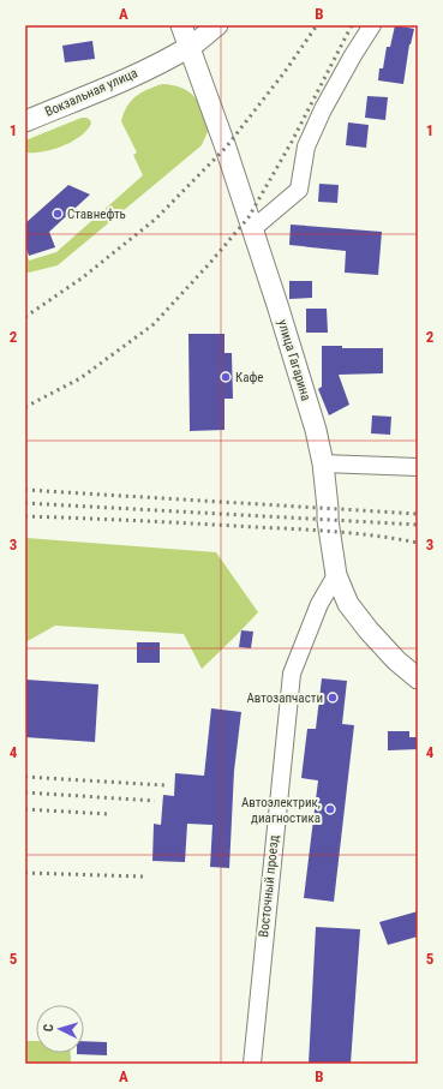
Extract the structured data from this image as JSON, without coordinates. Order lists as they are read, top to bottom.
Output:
{
  "streets": {
    "main road": ["Вокзальная улица", "улица Гагарина"],
    "street": ["Восточный проезд"]
  },
  "crossings": [
    ["Вокзальная улица", "улица Гагарина"],
    ["улица Гагарина", "Восточный проезд"]
  ],
  "places": [
    "Ставнефть",
    "Кафе",
    "Автозапчасти",
    "Автоэлектрик, диагностика"
  ],
  "north": "left",
  "grid": {
    "columns": ["A", "B"],
    "rows": [
      "1",
      "2",
      "3",
      "4",
      "5"
    ]
  }
}
